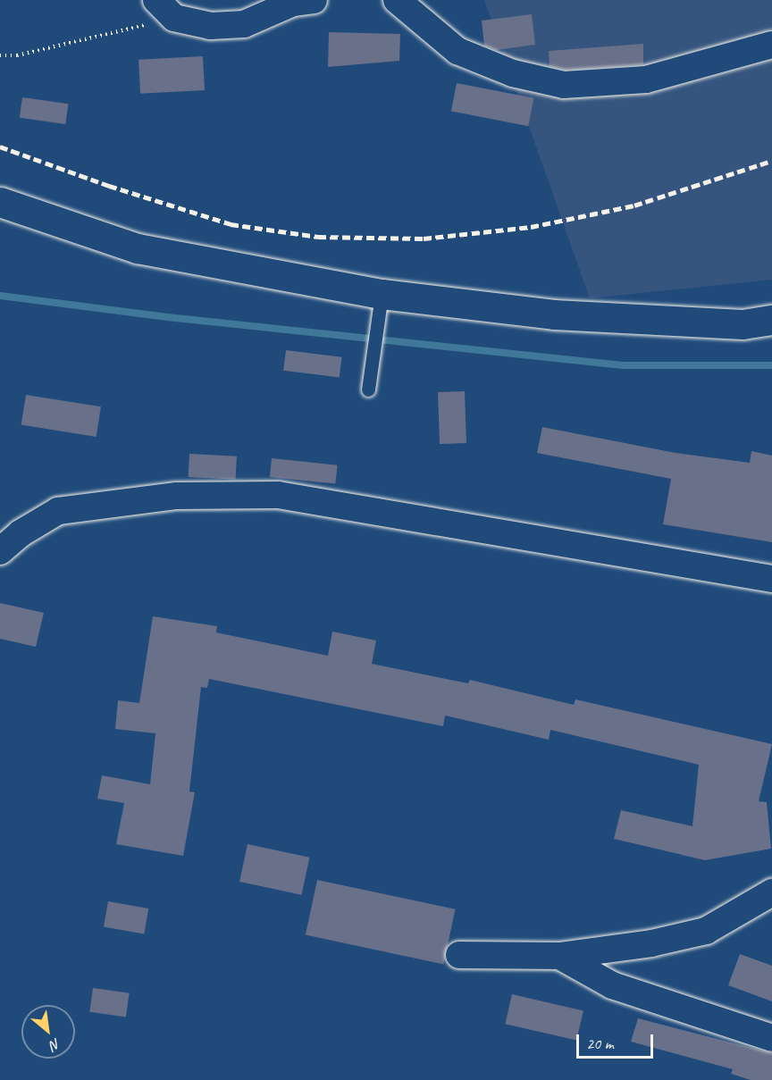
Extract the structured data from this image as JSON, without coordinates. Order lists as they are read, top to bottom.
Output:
{
  "scale_bar": "20 m",
  "north": "bottom right"
}
